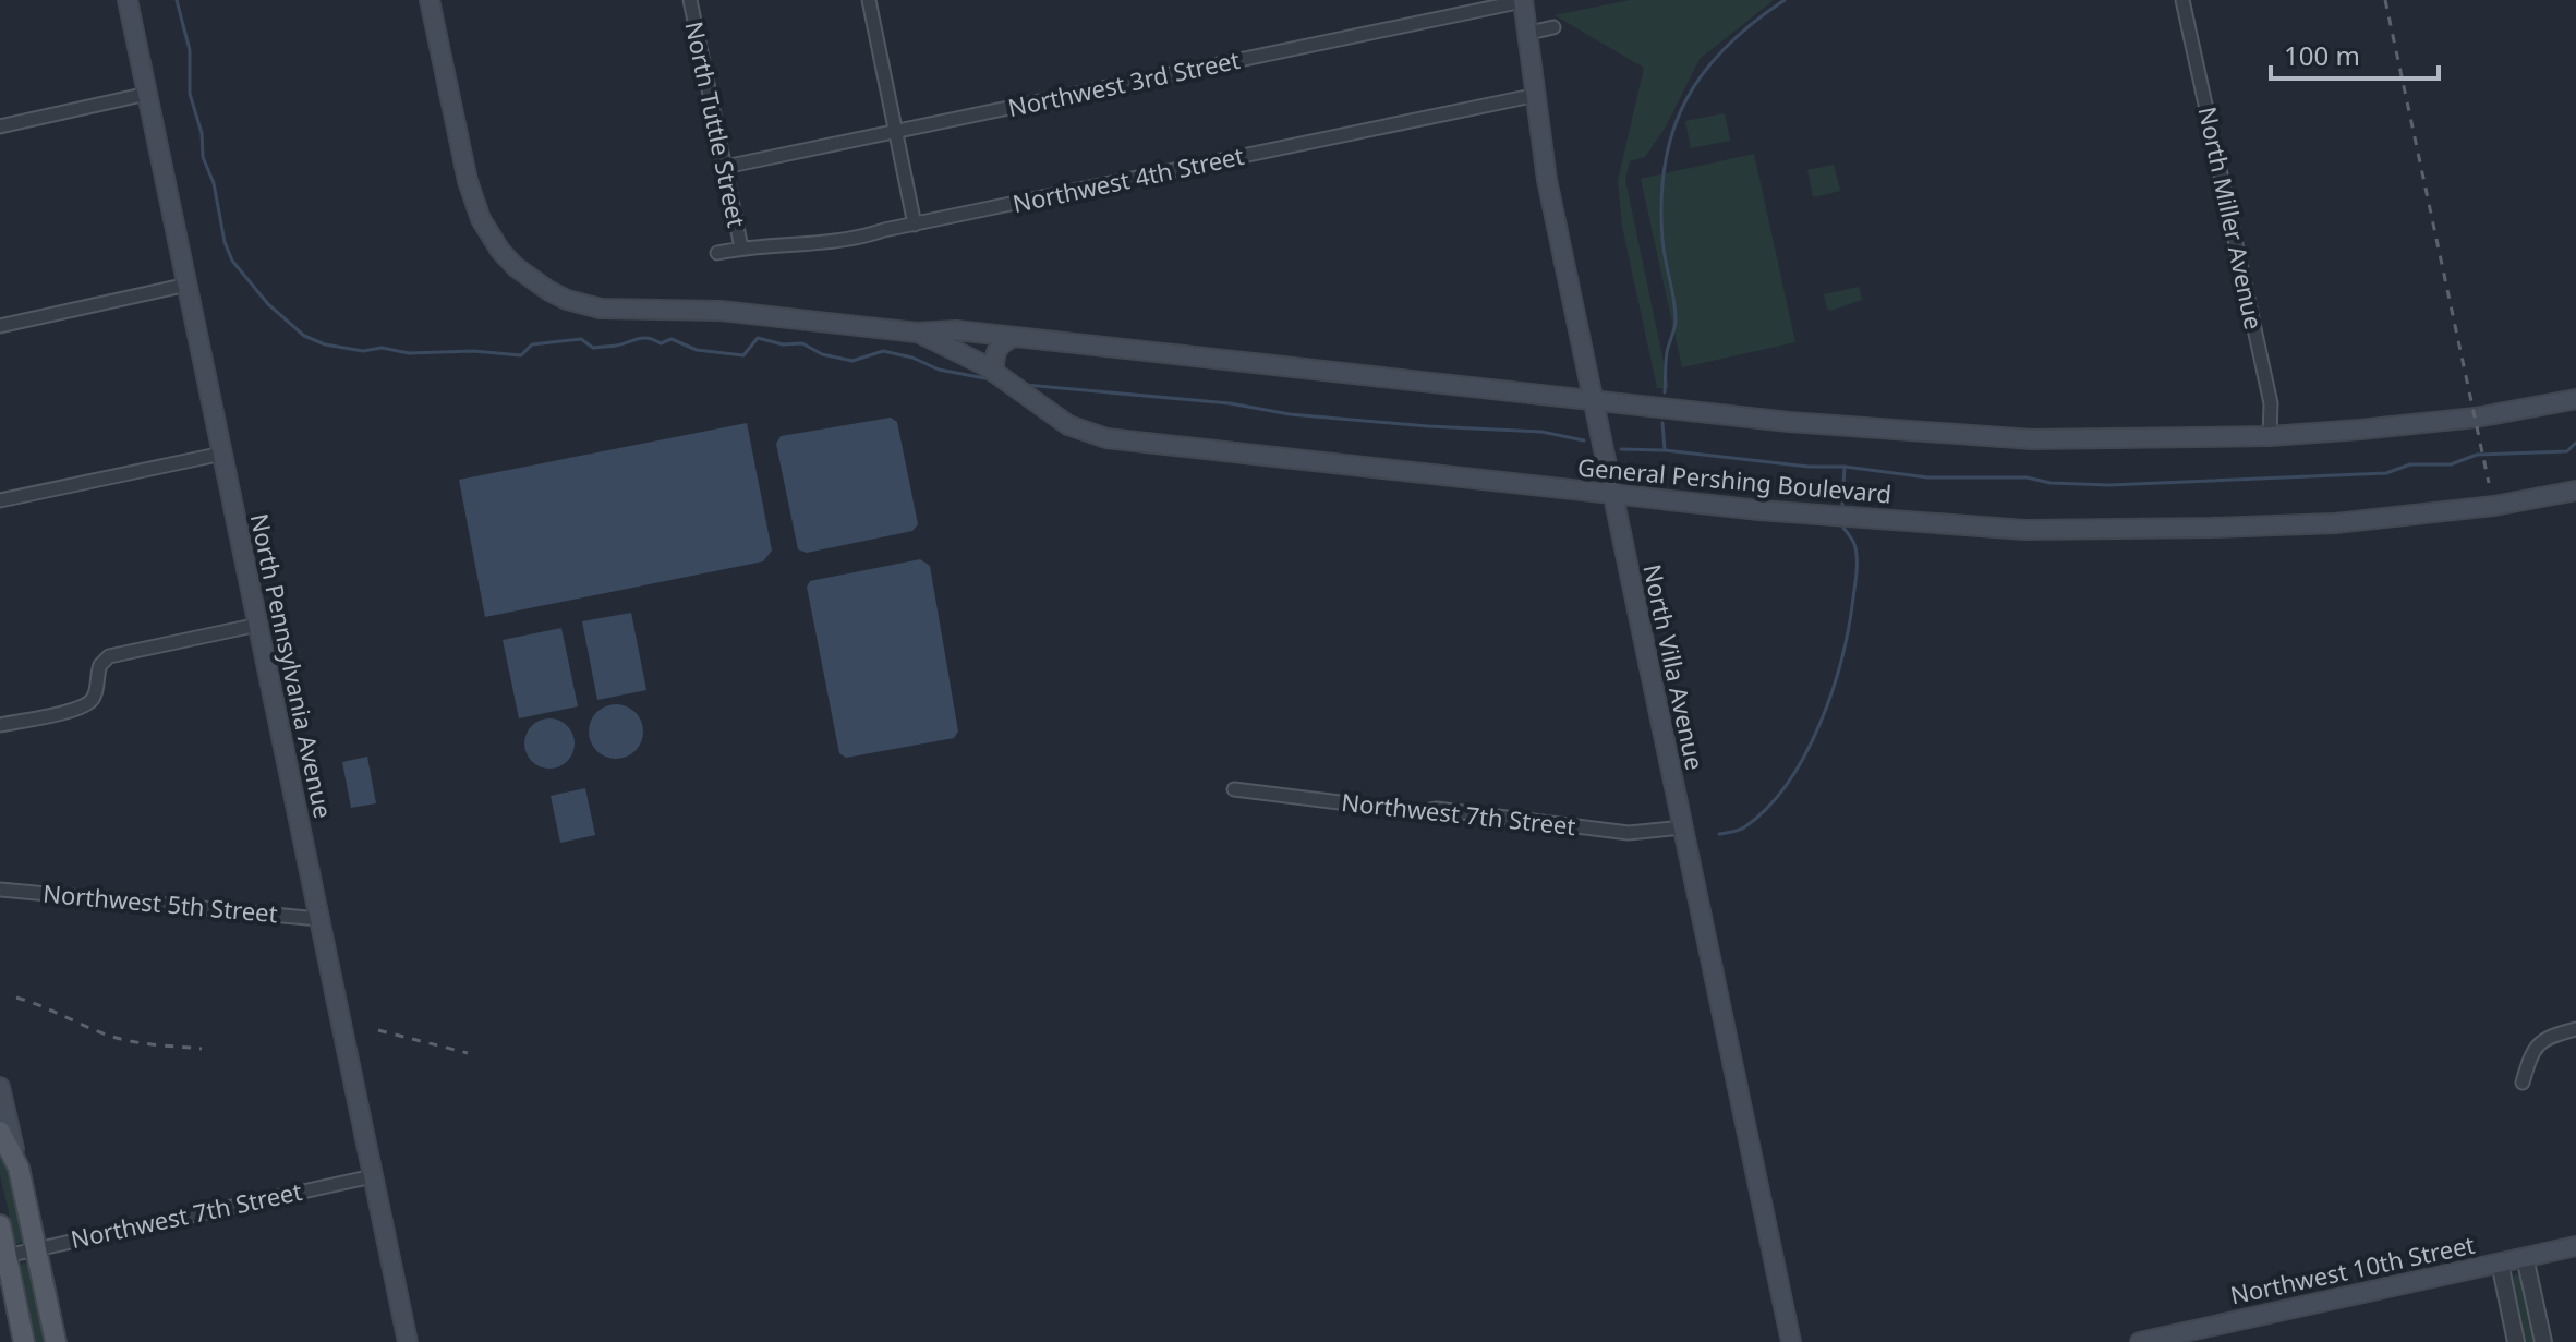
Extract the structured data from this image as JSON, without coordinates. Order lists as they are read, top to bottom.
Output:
{
  "streets": {
    "main road": [
      "General Pershing Boulevard",
      "North Pennsylvania Avenue",
      "North Villa Avenue",
      "Northwest 10th Street"
    ],
    "street": [
      "Northwest 3rd Street",
      "North Tuttle Street",
      "Northwest 4th Street",
      "North Miller Avenue",
      "Northwest 7th Street",
      "Northwest 5th Street"
    ]
  },
  "crossings": [
    ["Northwest 3rd Street", "North Tuttle Street"],
    ["Northwest 3rd Street", "North Villa Avenue"],
    ["North Tuttle Street", "Northwest 4th Street"],
    ["Northwest 4th Street", "North Villa Avenue"],
    ["North Miller Avenue", "General Pershing Boulevard"],
    ["General Pershing Boulevard", "North Villa Avenue"],
    ["North Pennsylvania Avenue", "Northwest 7th Street"],
    ["North Pennsylvania Avenue", "Northwest 5th Street"],
    ["North Villa Avenue", "Northwest 7th Street"]
  ],
  "scale_bar": "100 m"
}
